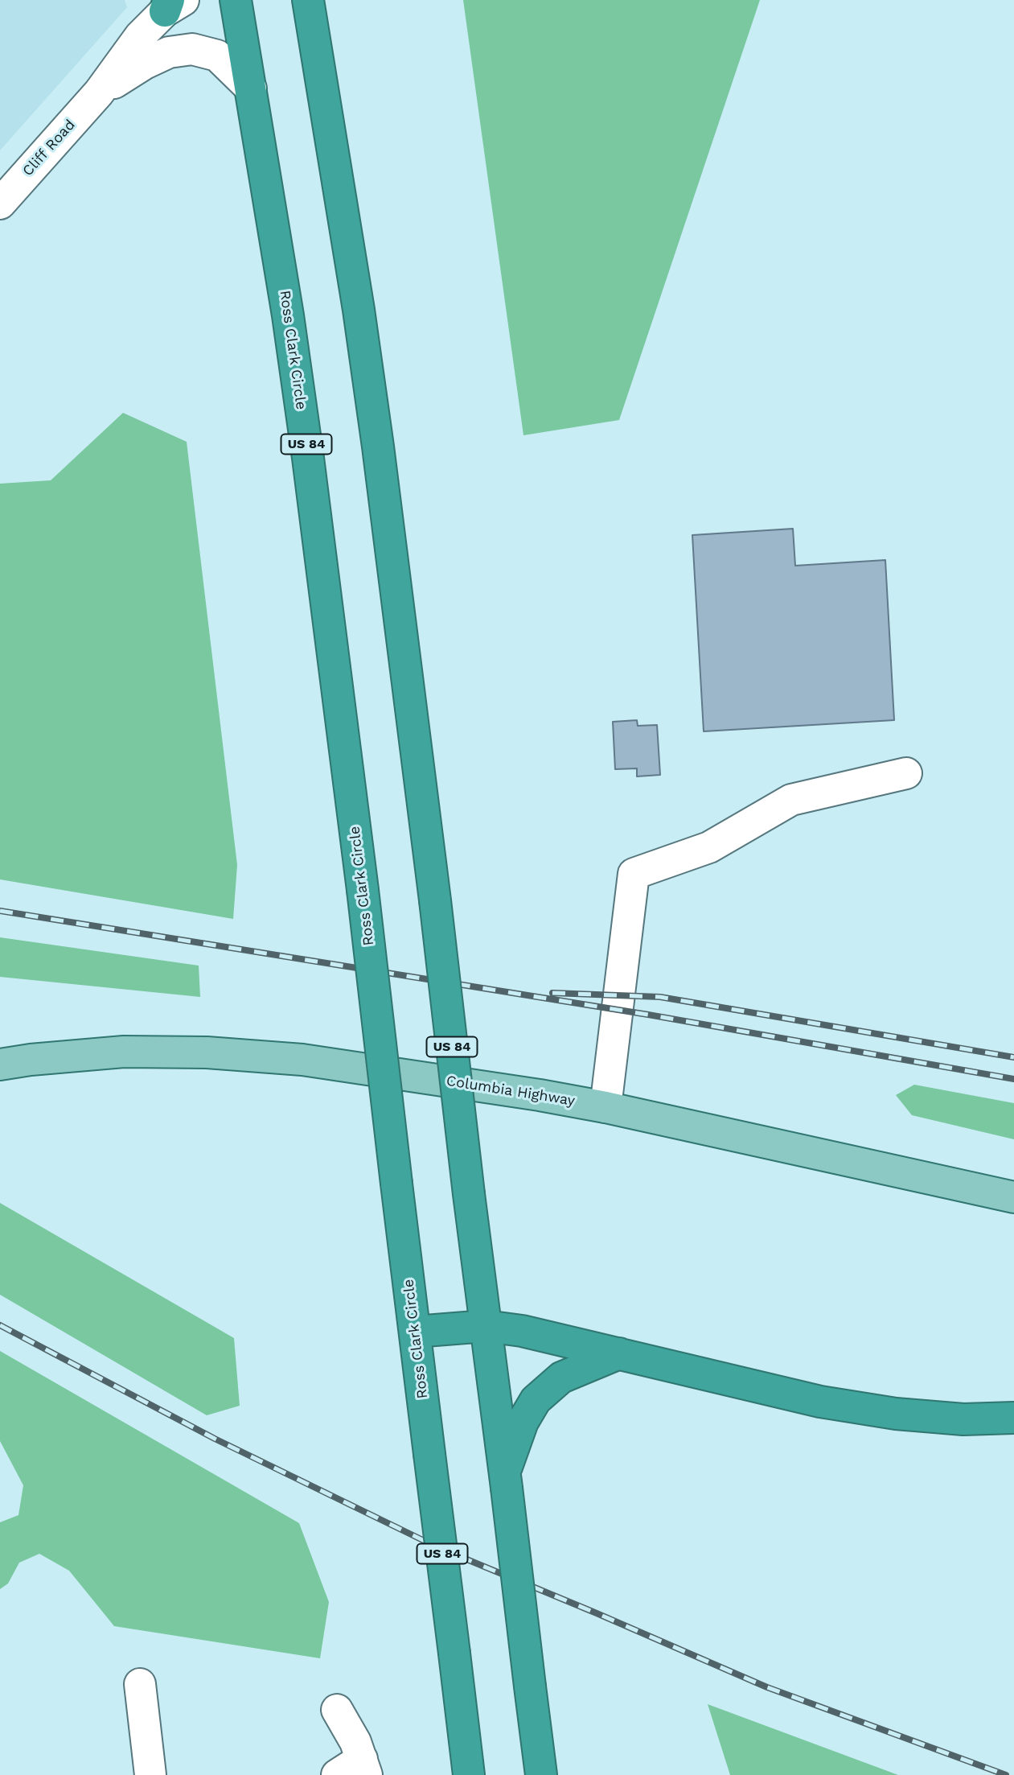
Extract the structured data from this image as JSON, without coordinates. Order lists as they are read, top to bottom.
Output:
{
  "streets": {
    "highway": ["Ross Clark Circle", "US 84"],
    "main road": ["Columbia Highway"],
    "street": ["Cliff Road"]
  },
  "crossings": [
    ["Cliff Road", "Ross Clark Circle"]
  ]
}
